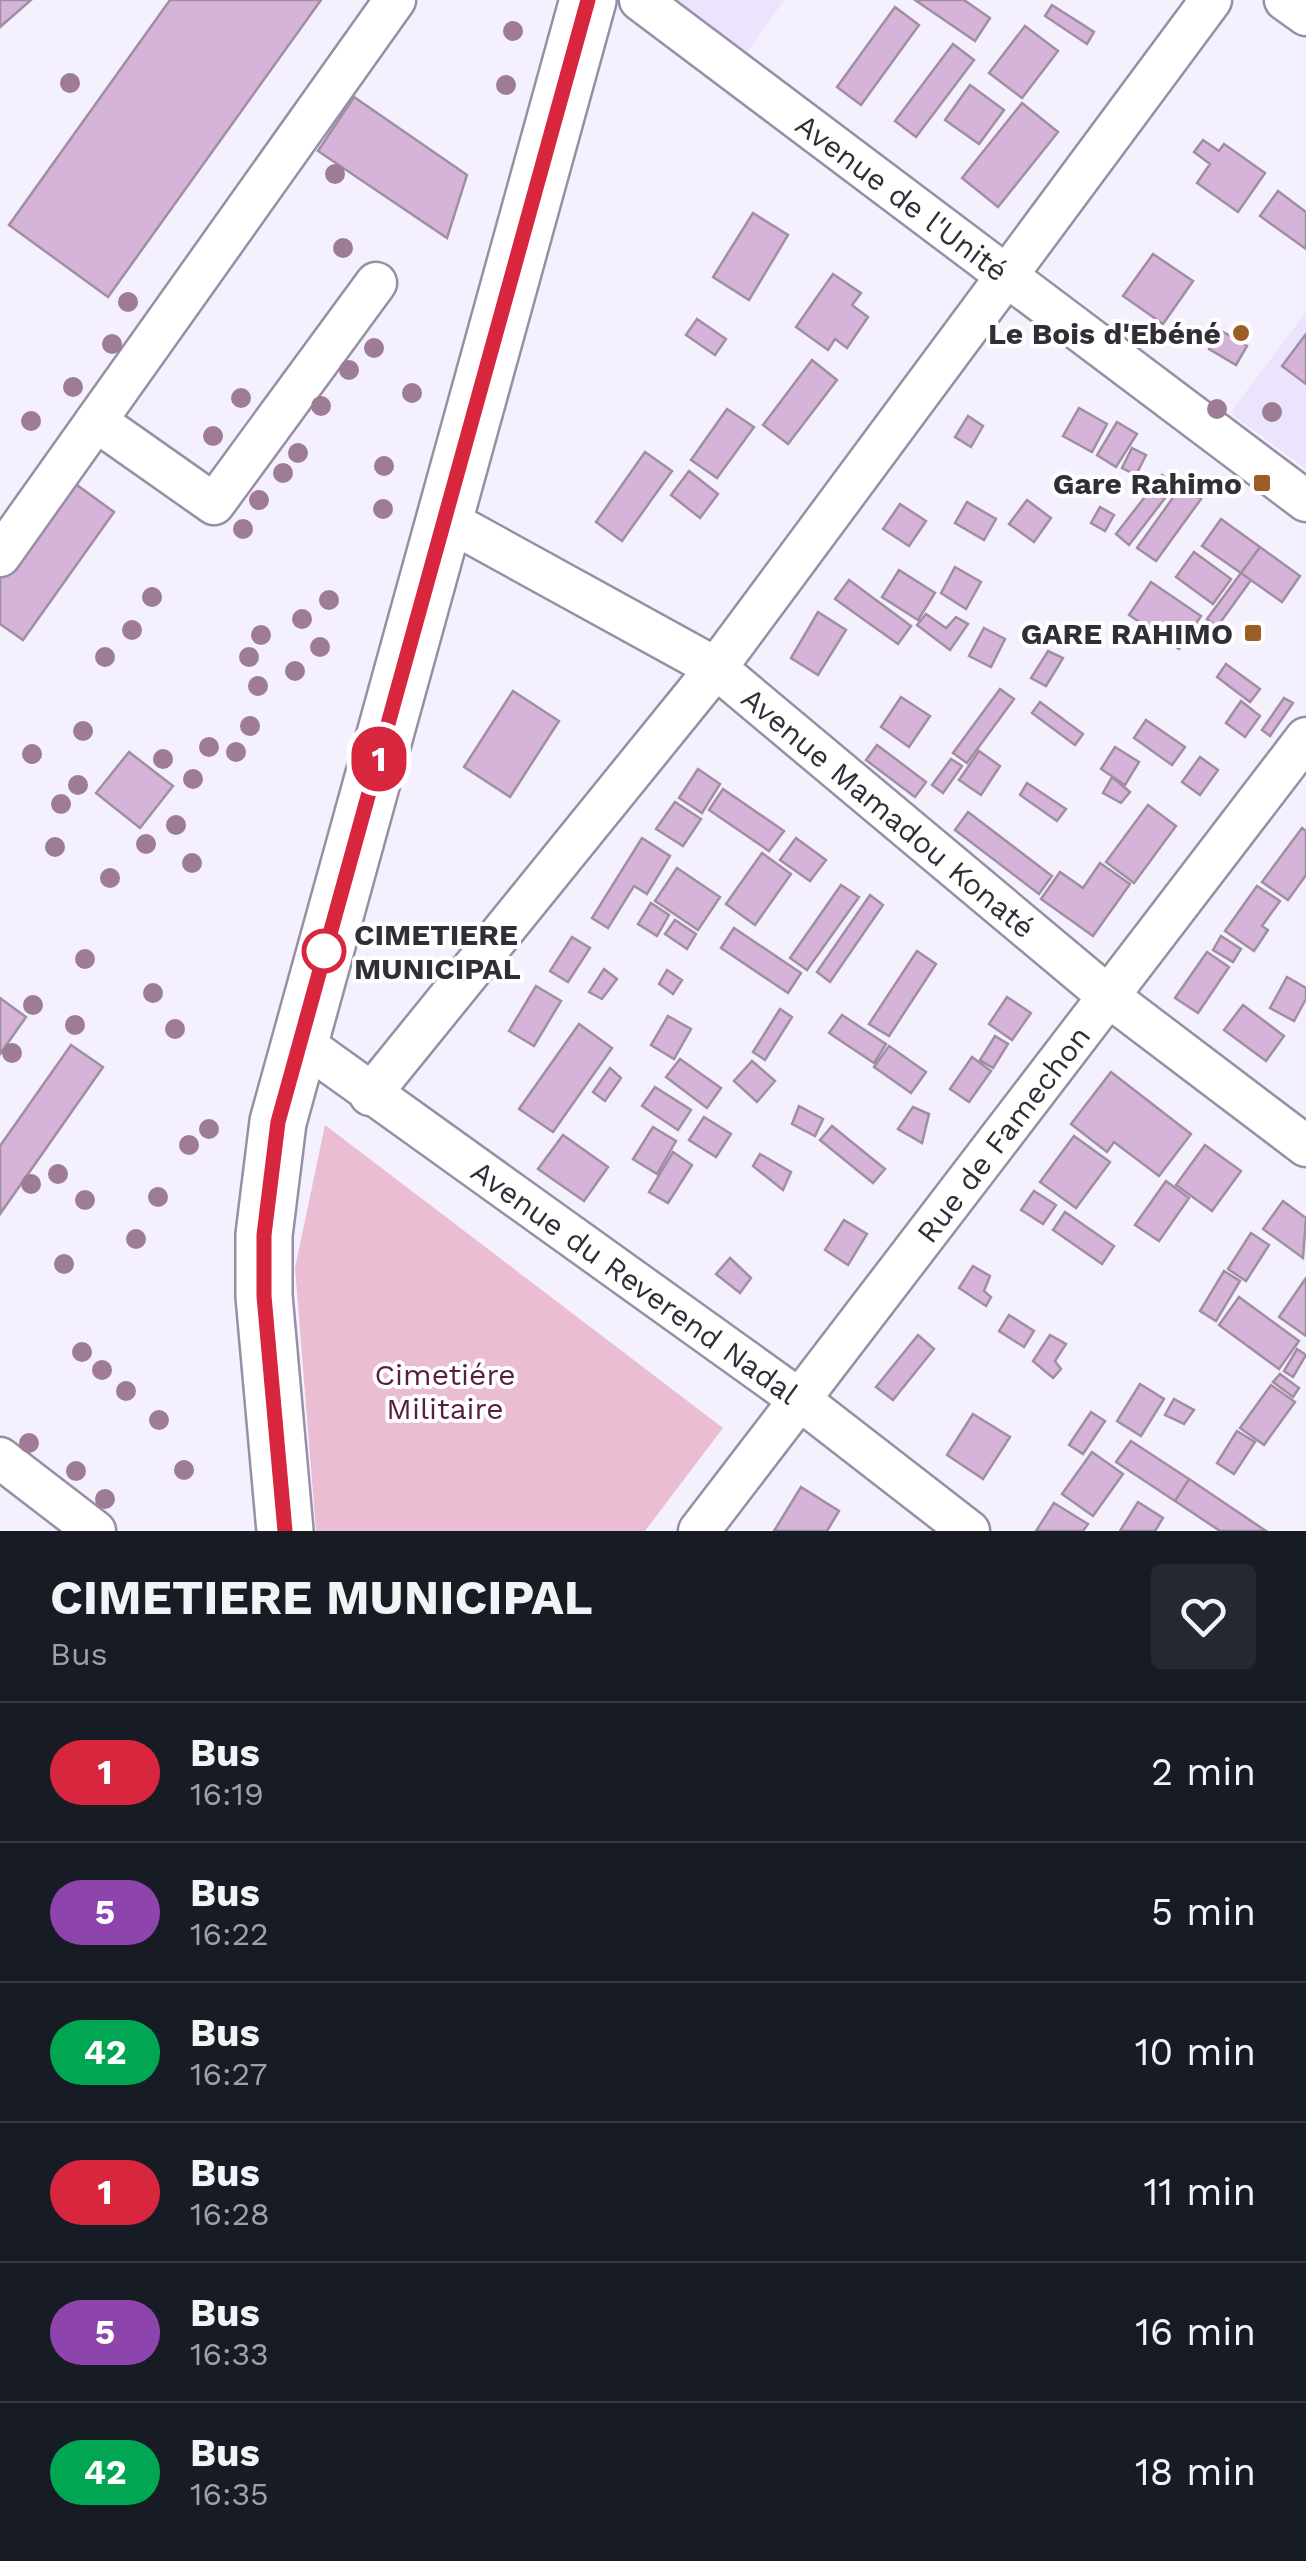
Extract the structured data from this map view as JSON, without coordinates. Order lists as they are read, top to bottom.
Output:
{
  "streets": {
    "street": [
      "Avenue de l'Unité",
      "Avenue Mamadou Konaté",
      "Rue de Famechon",
      "Avenue du Reverend Nadal"
    ]
  },
  "crossings": [
    ["Avenue Mamadou Konaté", "Rue de Famechon"],
    ["Rue de Famechon", "Avenue du Reverend Nadal"]
  ],
  "parks": ["Cimetiére Militaire"],
  "places": {
    "other": ["Le Bois d'Ebéné", "CIMETIERE MUNICIPAL"],
    "transit": ["Gare Rahimo", "GARE RAHIMO"]
  },
  "lines": ["bus line 1"],
  "page": {
    "on_map": "1",
    "heading": ["CIMETIERE MUNICIPAL", "Bus"],
    "list": [
      {
        "mark": "1",
        "name": "Bus",
        "note": "16:19",
        "value": "2 min"
      },
      {
        "mark": "5",
        "name": "Bus",
        "note": "16:22",
        "value": "5 min"
      },
      {
        "mark": "42",
        "name": "Bus",
        "note": "16:27",
        "value": "10 min"
      },
      {
        "mark": "1",
        "name": "Bus",
        "note": "16:28",
        "value": "11 min"
      },
      {
        "mark": "5",
        "name": "Bus",
        "note": "16:33",
        "value": "16 min"
      },
      {
        "mark": "42",
        "name": "Bus",
        "note": "16:35",
        "value": "18 min"
      }
    ]
  }
}
